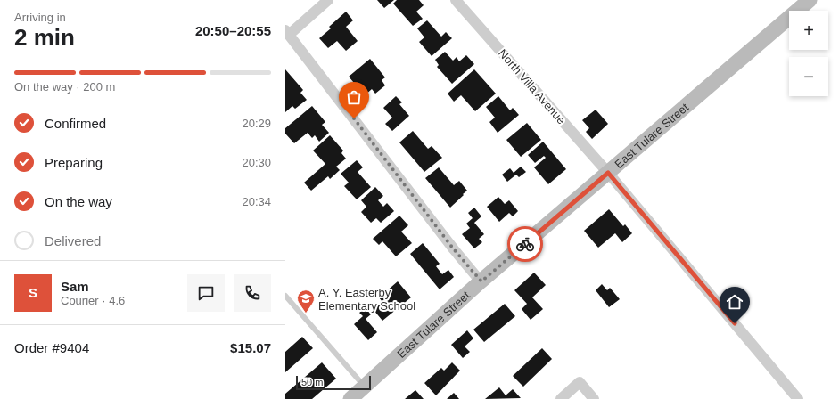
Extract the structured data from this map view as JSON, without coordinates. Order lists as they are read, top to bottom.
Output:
{
  "streets": {
    "main road": ["East Tulare Street"],
    "street": ["North Villa Avenue"]
  },
  "crossings": [
    ["North Villa Avenue", "East Tulare Street"]
  ],
  "places": {
    "school or university": ["A. Y. Easterby Elementary School"]
  },
  "scale_bar": "50 m",
  "page": {
    "heading": ["2 min", "Arriving in", "20:50–20:55"],
    "panel": [
      "Sam",
      "Courier · 4.6",
      "Order #9404",
      "$15.07"
    ],
    "map_buttons": ["+", "−"],
    "bar": "On the way · 200 m",
    "list": [
      ["Confirmed", "20:29"],
      ["Preparing", "20:30"],
      ["On the way", "20:34"],
      "Delivered"
    ],
    "round": "S",
    "scale": "50 m"
  }
}
